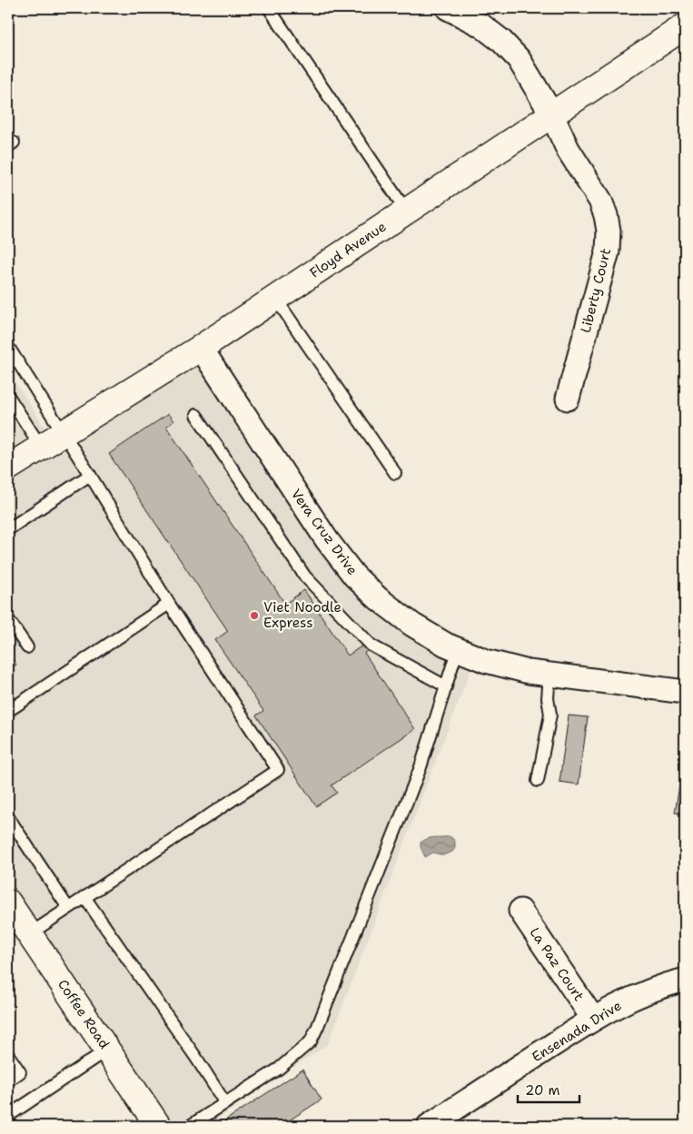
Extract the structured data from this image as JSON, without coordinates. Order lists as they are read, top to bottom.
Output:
{
  "streets": {
    "street": [
      "Floyd Avenue",
      "Liberty Court",
      "Vera Cruz Drive",
      "La Paz Court",
      "Coffee Road",
      "Ensenada Drive"
    ]
  },
  "crossings": [
    ["Floyd Avenue", "Liberty Court"],
    ["Floyd Avenue", "Vera Cruz Drive"],
    ["La Paz Court", "Ensenada Drive"]
  ],
  "places": ["Viet Noodle Express"],
  "scale_bar": "20 m"
}
